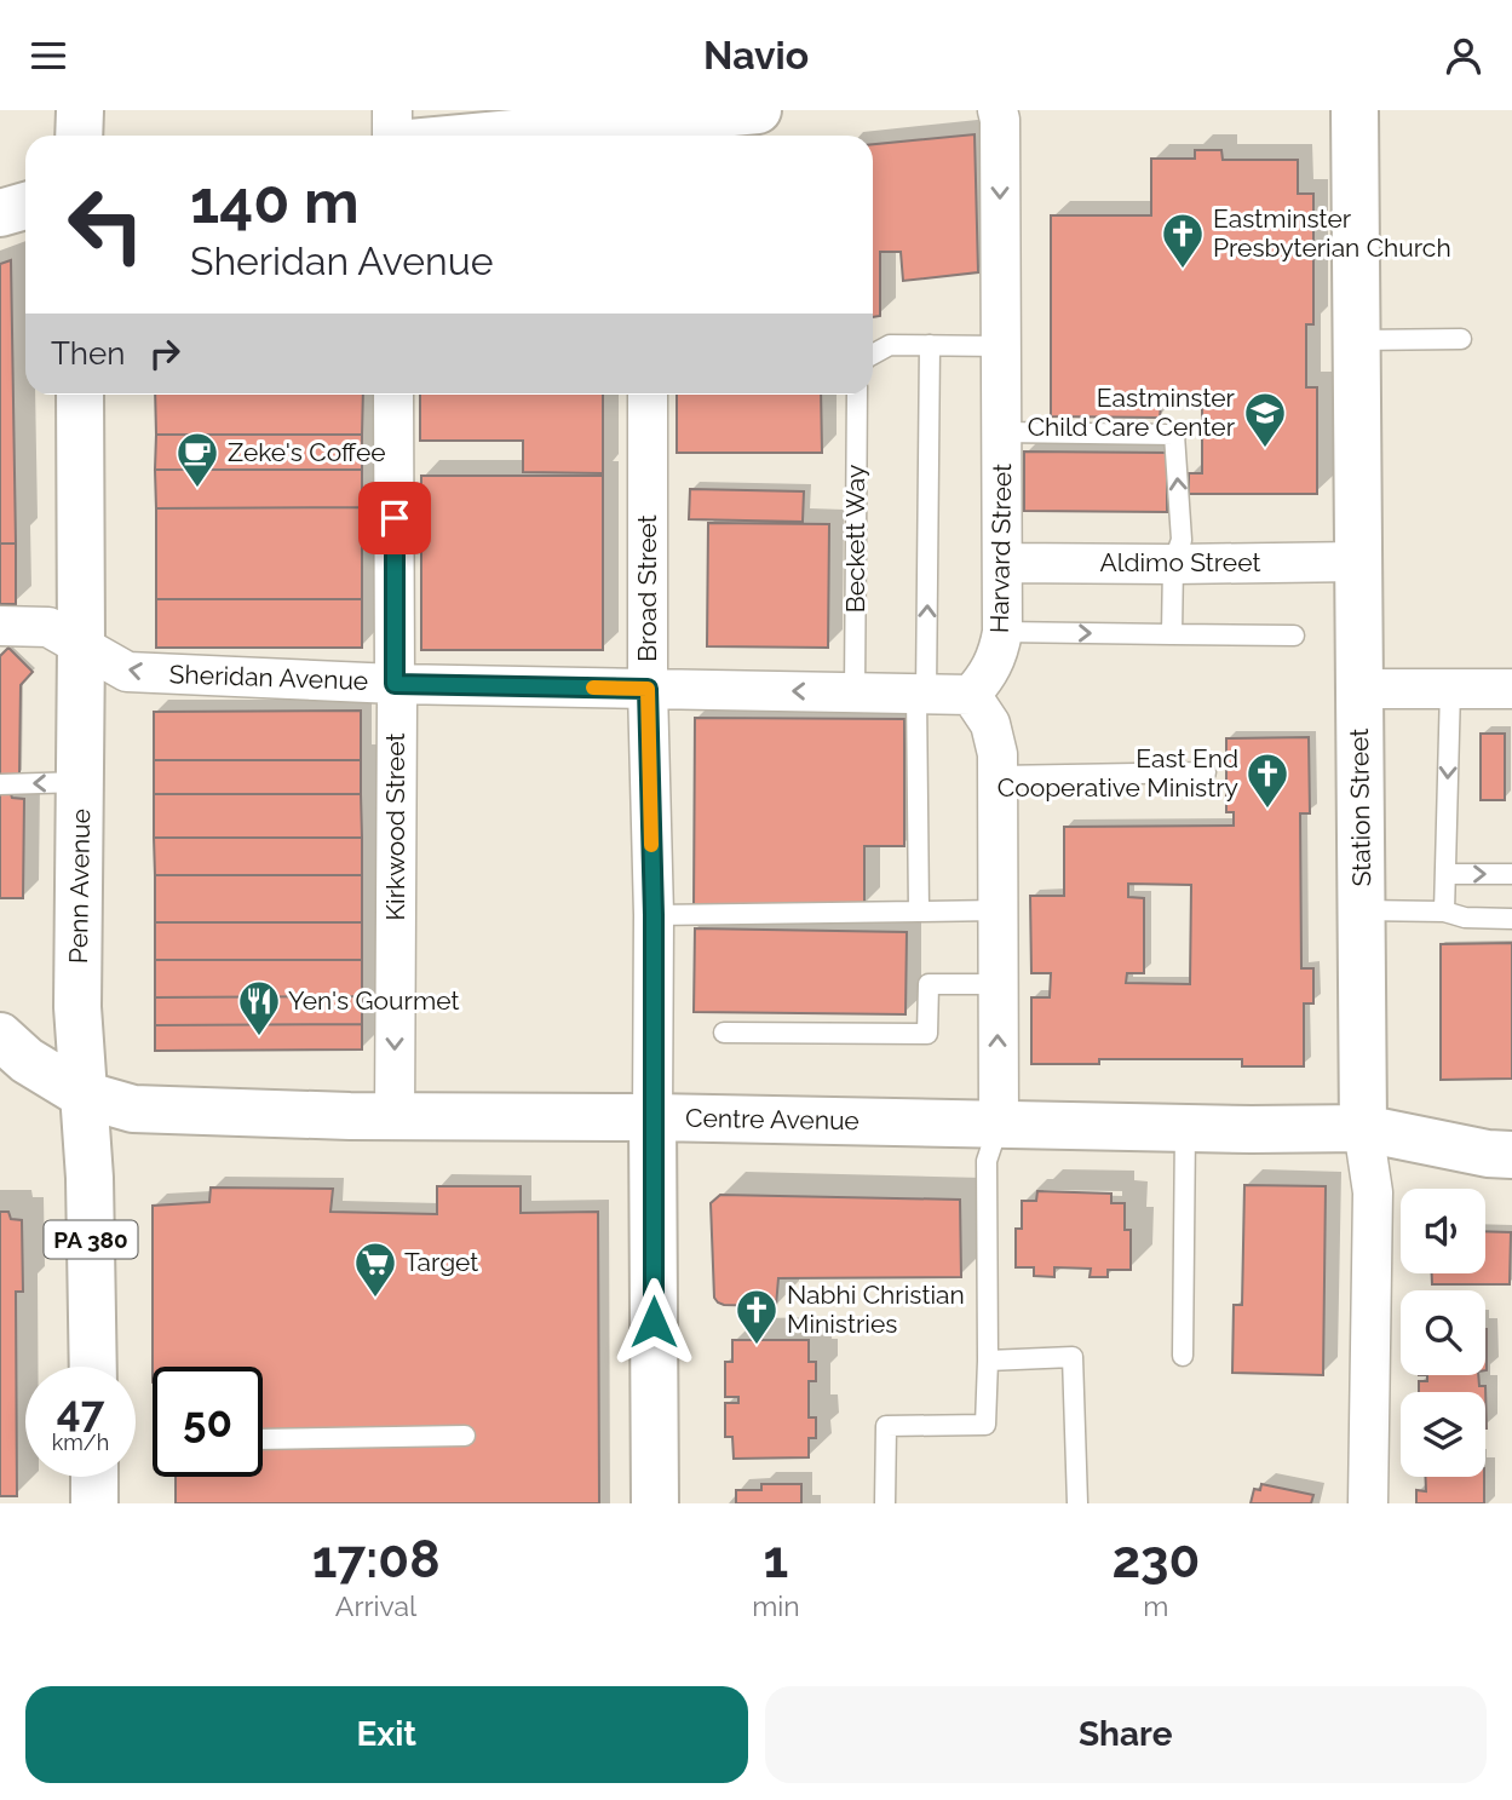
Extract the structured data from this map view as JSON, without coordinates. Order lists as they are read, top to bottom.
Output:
{
  "streets": {
    "main road": [
      "Broad Street",
      "Station Street",
      "Penn Avenue",
      "Centre Avenue",
      "PA 380"
    ],
    "street": [
      "Harvard Street",
      "Aldimo Street",
      "Sheridan Avenue",
      "Kirkwood Street"
    ],
    "lane": ["Beckett Way"]
  },
  "crossings": [
    ["Beckett Way", "Sheridan Avenue"],
    ["Harvard Street", "Aldimo Street"],
    ["Harvard Street", "Sheridan Avenue"],
    ["Aldimo Street", "Station Street"],
    ["Broad Street", "Sheridan Avenue"],
    ["Broad Street", "Centre Avenue"],
    ["Sheridan Avenue", "Kirkwood Street"],
    ["Sheridan Avenue", "Penn Avenue"],
    ["Station Street", "Centre Avenue"],
    ["Kirkwood Street", "Centre Avenue"],
    ["Penn Avenue", "Centre Avenue"]
  ],
  "one_way": ["Harvard Street", "Sheridan Avenue", "Kirkwood Street"],
  "places": {
    "church": ["Eastminster Presbyterian Church", "East End Cooperative Ministry", "Nabhi Christian Ministries"],
    "school or university": ["Eastminster Child Care Center"],
    "cafe": ["Zeke's Coffee"],
    "restaurant": ["Yen's Gourmet"],
    "supermarket": ["Target"]
  },
  "page": {
    "header": "Navio",
    "turn": ["140 m", "Sheridan Avenue"],
    "then": "Then",
    "speed": "47 km/h",
    "limit": "50",
    "eta": [
      "17:08",
      "Arrival",
      "1",
      "min",
      "230",
      "m"
    ],
    "buttons": ["Exit", "Share"]
  }
}
